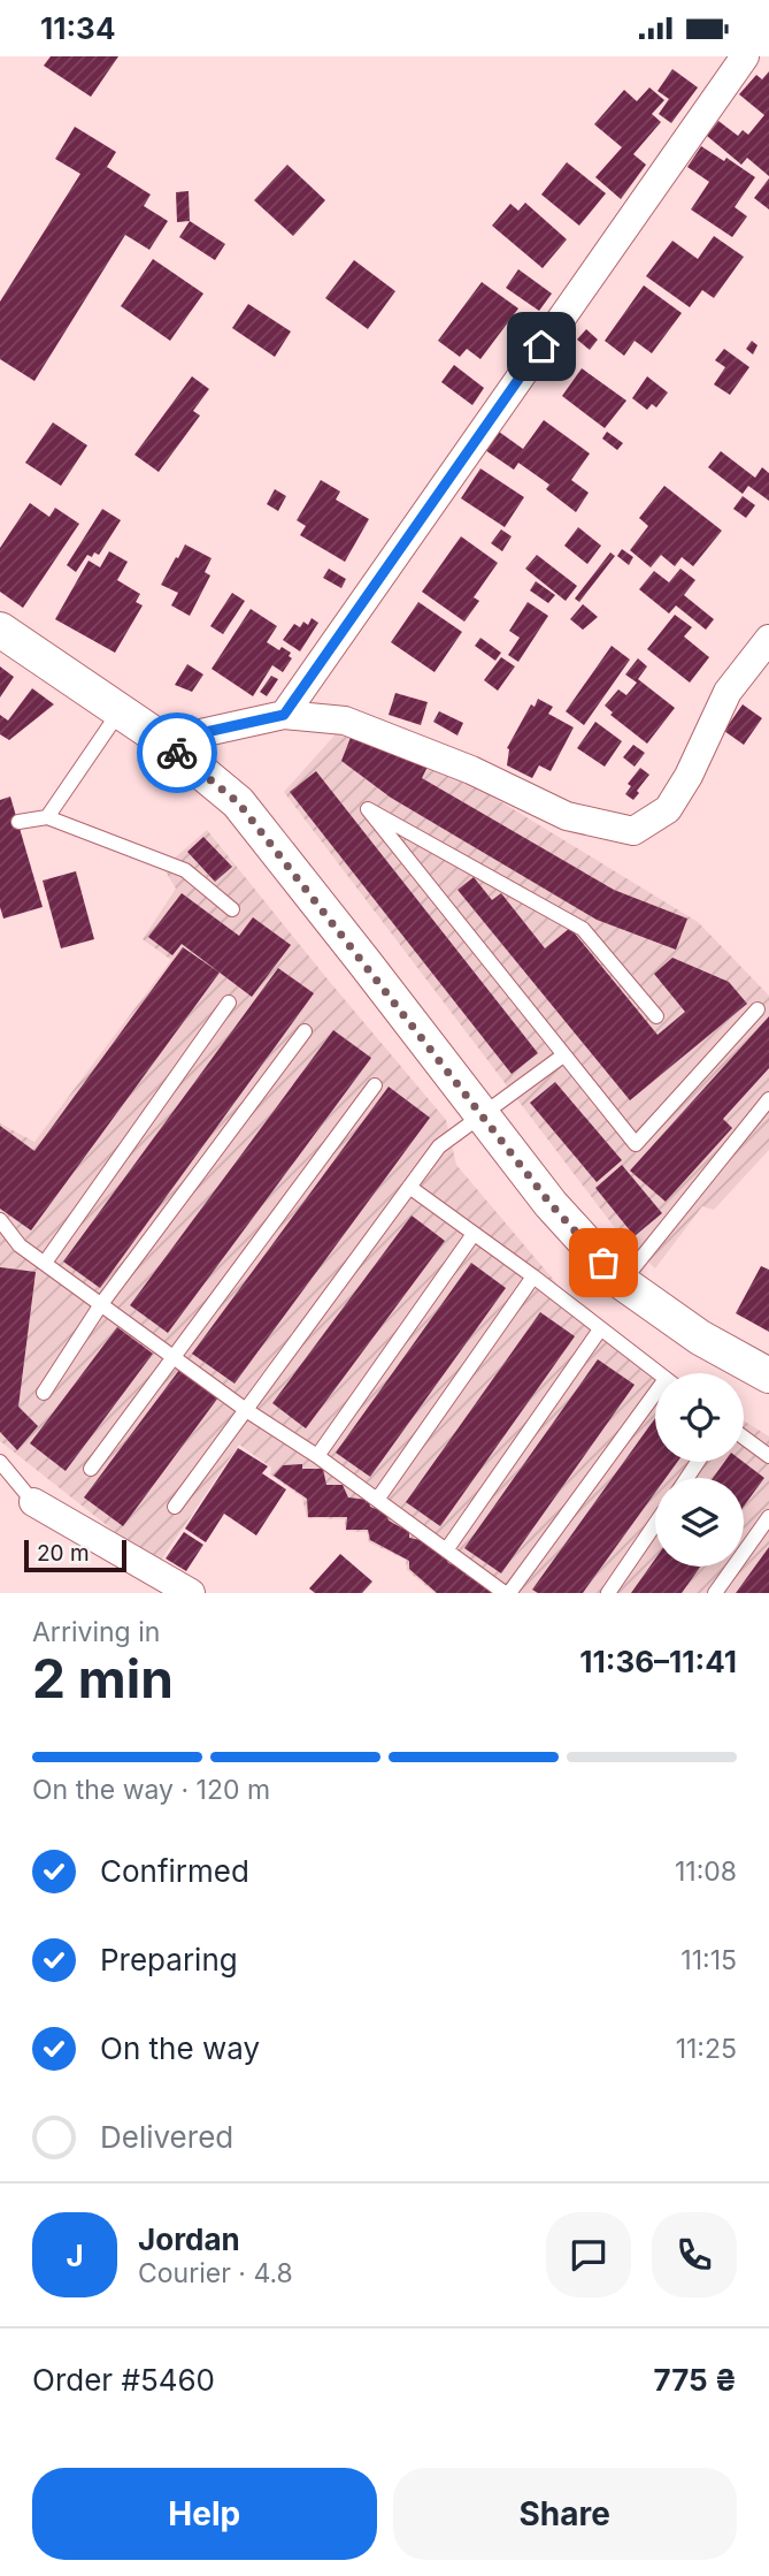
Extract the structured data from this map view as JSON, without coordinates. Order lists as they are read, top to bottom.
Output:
{
  "scale_bar": "20 m",
  "page": {
    "status": "11:34",
    "scale": "20 m",
    "heading": ["2 min", "Arriving in", "11:36–11:41"],
    "panel": [
      "Jordan",
      "Courier · 4.8",
      "Order #5460",
      "775 ₴"
    ],
    "bar": "On the way · 120 m",
    "list": [
      ["Confirmed", "11:08"],
      ["Preparing", "11:15"],
      ["On the way", "11:25"],
      "Delivered"
    ],
    "round": "J",
    "buttons": ["Help", "Share"]
  }
}
